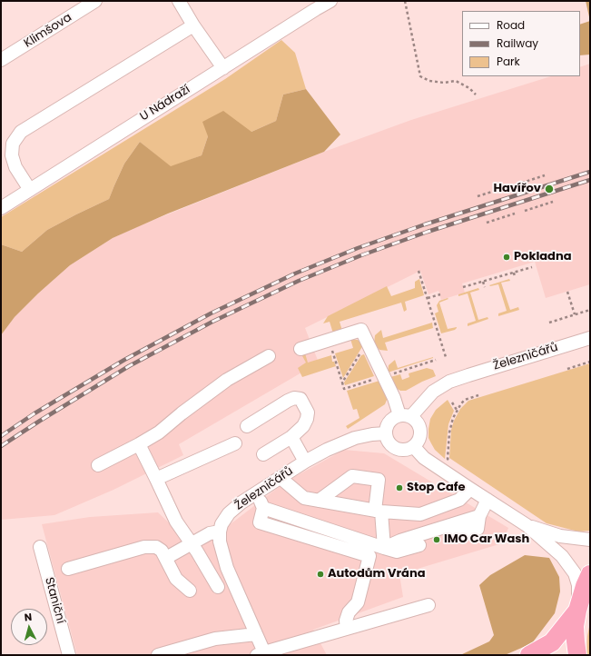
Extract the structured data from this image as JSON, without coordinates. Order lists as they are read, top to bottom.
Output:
{
  "streets": {
    "street": [
      "Klimšova",
      "U Nádraží",
      "Železničářů",
      "Staniční"
    ]
  },
  "places": [
    "Havířov",
    "Pokladna",
    "Stop Cafe",
    "IMO Car Wash",
    "Autodům Vrána"
  ],
  "legend": ["Road", "Railway", "Park"],
  "north": "top"
}
